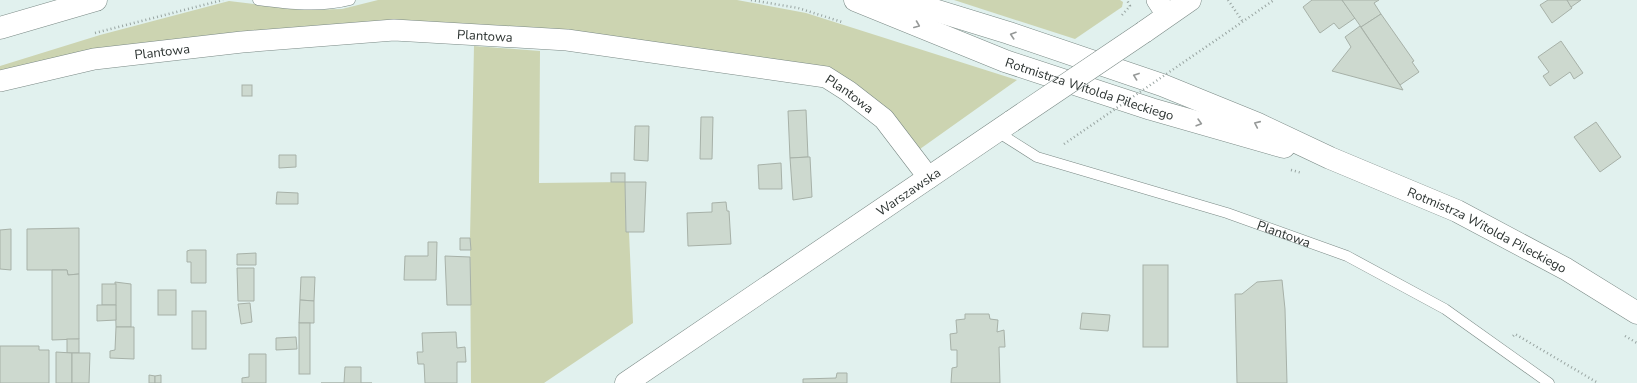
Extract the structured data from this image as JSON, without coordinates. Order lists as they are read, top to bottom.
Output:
{
  "streets": {
    "main road": ["Rotmistrza Witolda Pileckiego", "Warszawska"],
    "street": ["Plantowa"]
  },
  "crossings": [
    ["Plantowa", "Warszawska"]
  ]
}
